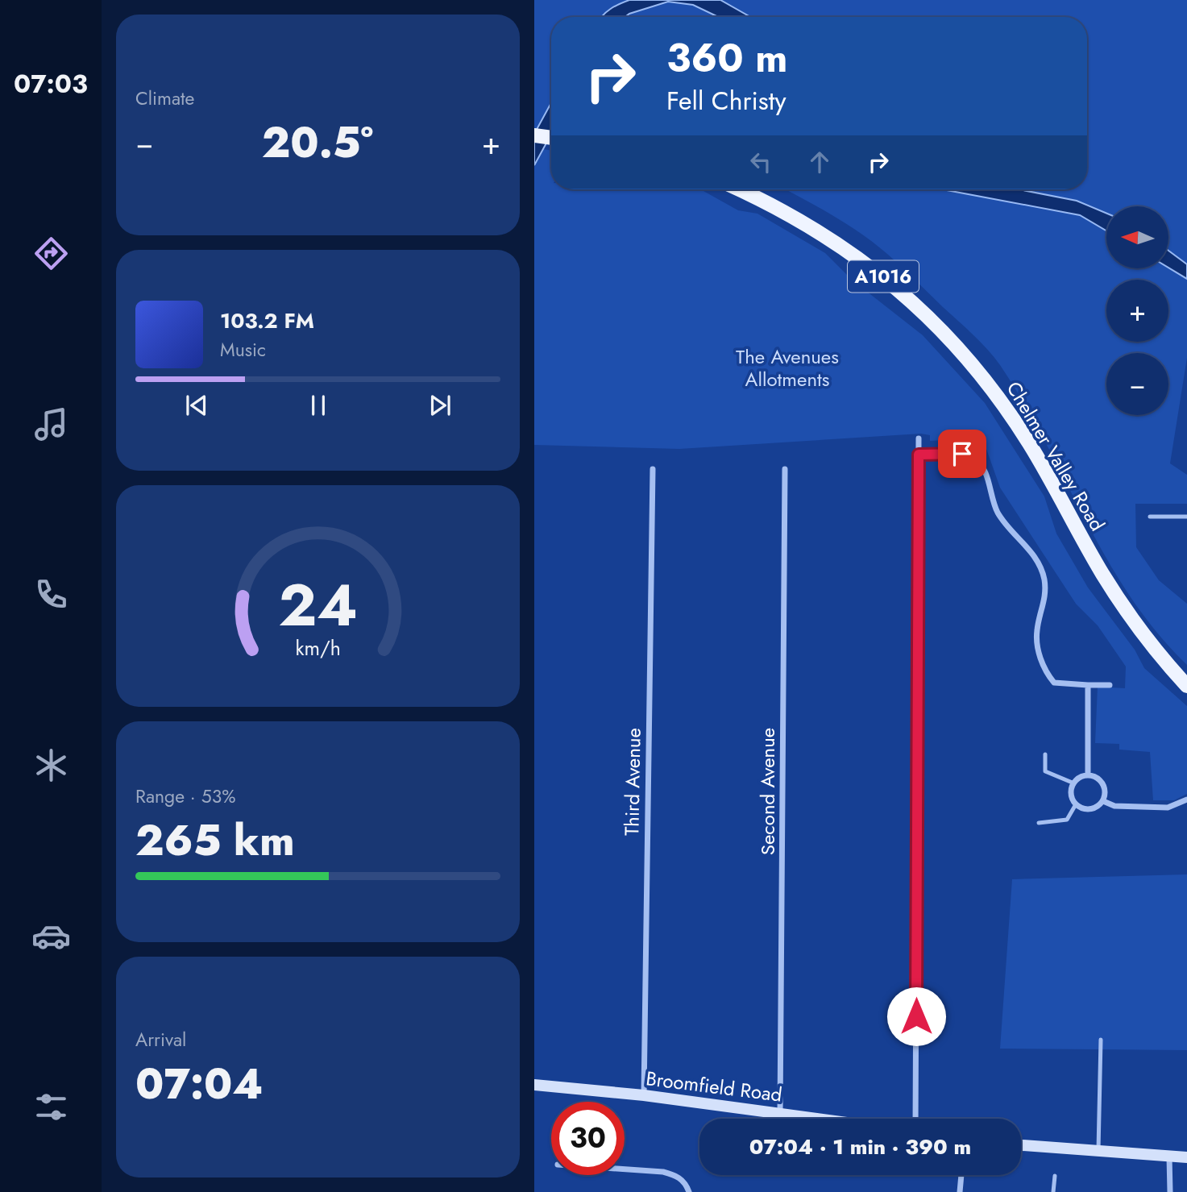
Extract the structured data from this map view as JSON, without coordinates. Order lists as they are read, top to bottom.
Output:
{
  "streets": {
    "main road": ["A1016", "Chelmer Valley Road", "Broomfield Road"],
    "street": ["Third Avenue", "Second Avenue"]
  },
  "crossings": [
    ["Third Avenue", "Broomfield Road"],
    ["Second Avenue", "Broomfield Road"]
  ],
  "parks": ["The Avenues Allotments"],
  "north": "left",
  "page": {
    "tabs": "07:03",
    "tile": [
      "Climate",
      ["Range · 53%", "265 km"],
      ["Arrival", "07:04"]
    ],
    "turn": ["360 m", "Fell Christy"],
    "heat": ["−", "20.5°", "+"],
    "map_buttons": ["+", "−"],
    "song": ["103.2 FM", "Music"],
    "limit": "30",
    "trip": "07:04 · 1 min · 390 m",
    "gauge": ["24", "km/h"]
  }
}
